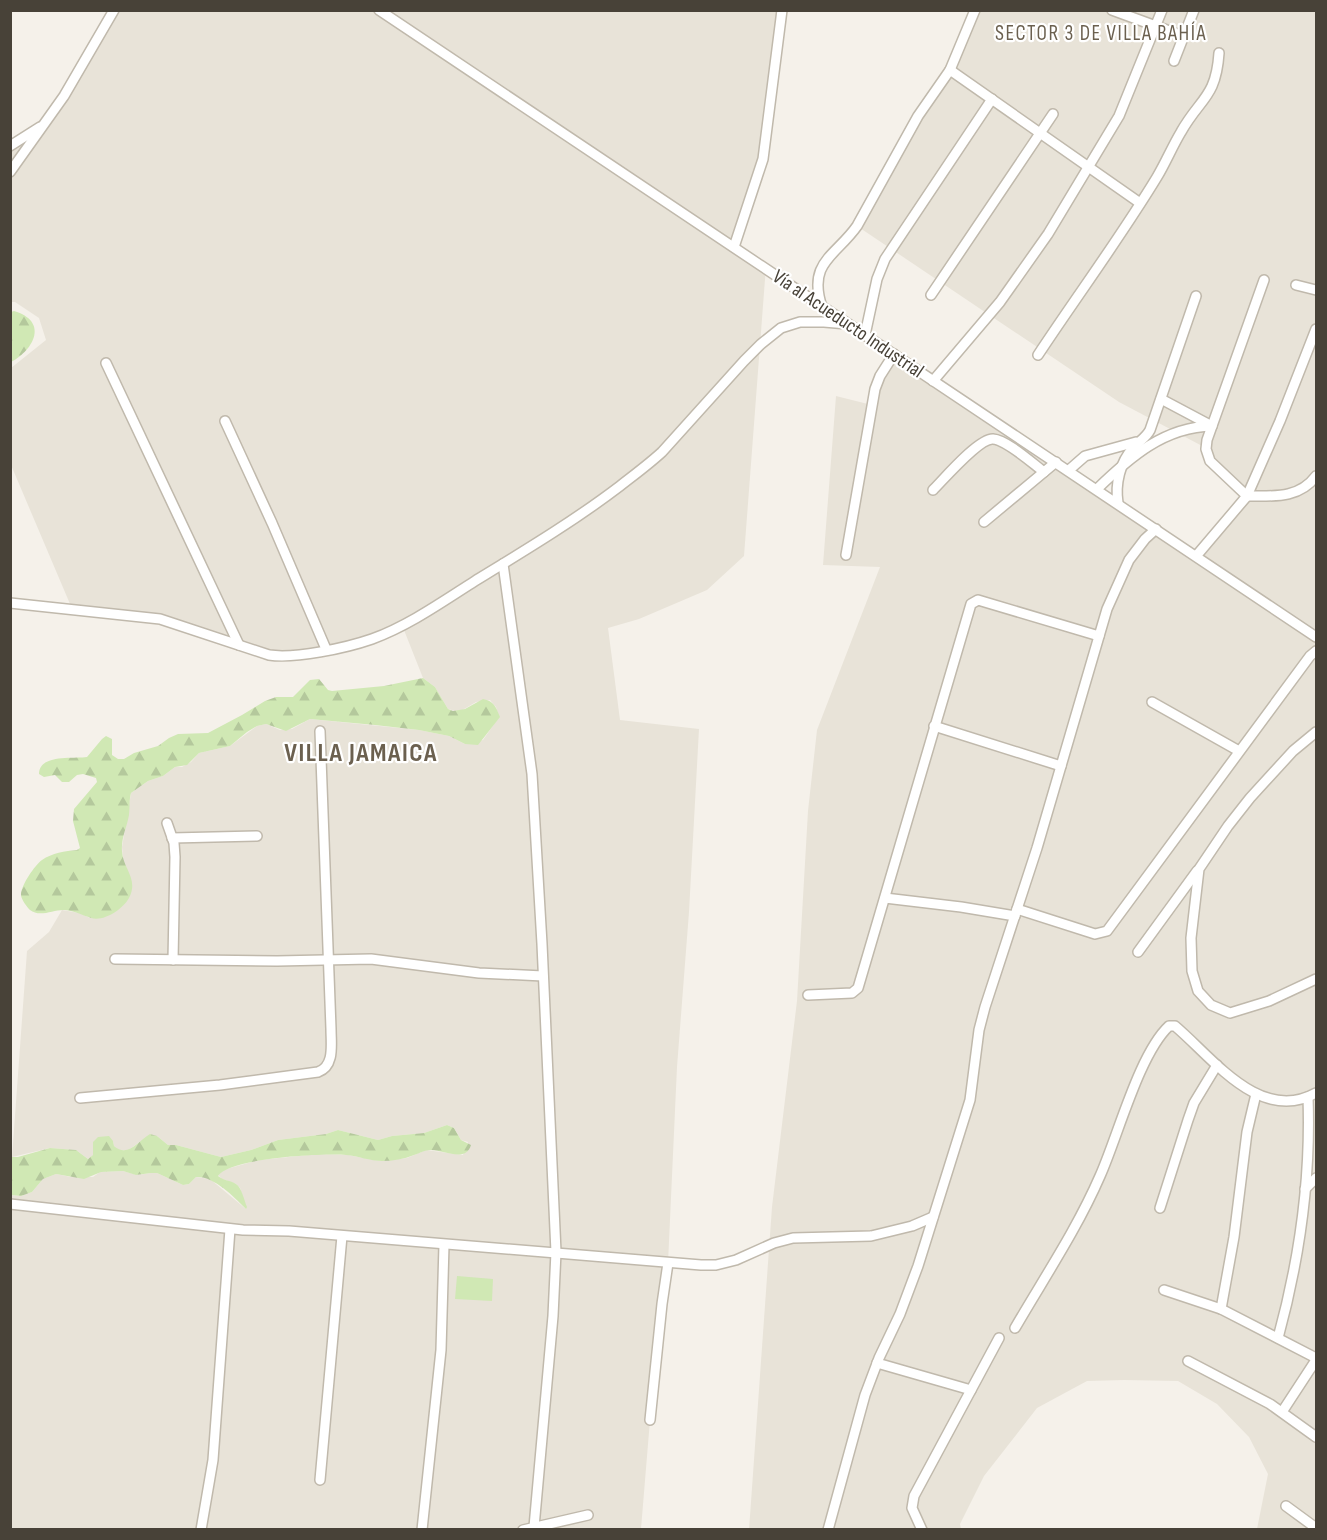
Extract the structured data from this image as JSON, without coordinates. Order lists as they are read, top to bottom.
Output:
{
  "streets": {
    "street": ["Vía al Acueducto Industrial"]
  },
  "districts": ["SECTOR 3 DE VILLA BAHÍA", "VILLA JAMAICA"]
}
